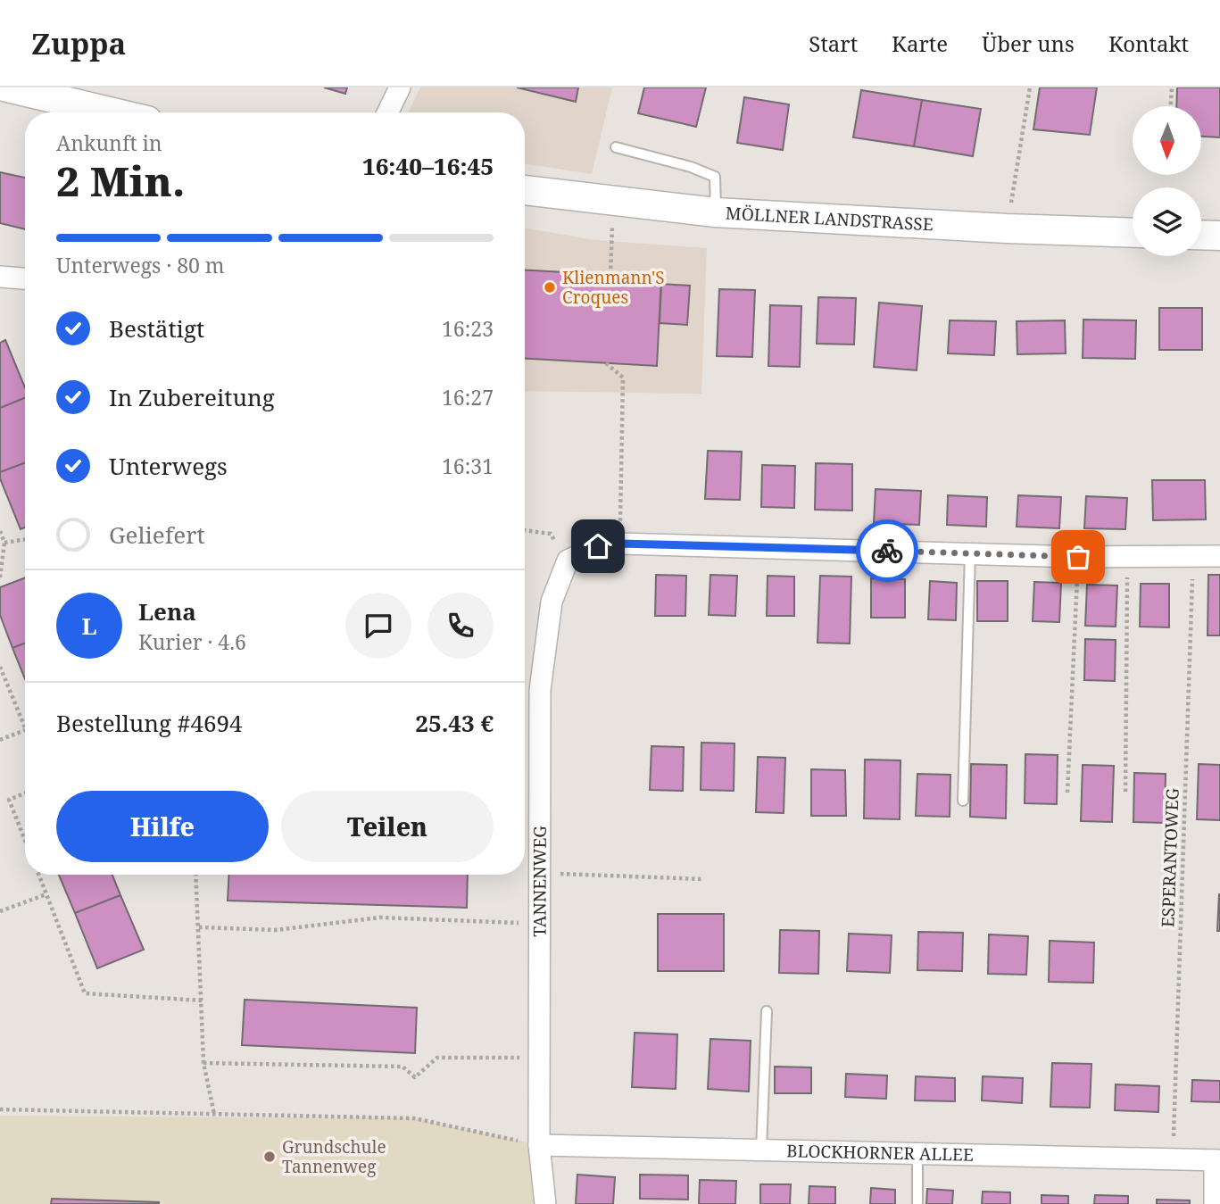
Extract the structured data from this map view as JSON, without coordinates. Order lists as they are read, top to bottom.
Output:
{
  "streets": {
    "main road": ["MÖLLNER LANDSTRASSE"],
    "street": ["TANNENWEG", "BLOCKHORNER ALLEE"],
    "path": ["ESPERANTOWEG"]
  },
  "crossings": [
    ["ESPERANTOWEG", "BLOCKHORNER ALLEE"],
    ["TANNENWEG", "BLOCKHORNER ALLEE"]
  ],
  "places": ["Klienmann'S Croques", "Grundschule Tannenweg"],
  "north": "bottom",
  "page": {
    "header": "Zuppa",
    "nav": [
      "Start",
      "Karte",
      "Über uns",
      "Kontakt"
    ],
    "heading": ["2 Min.", "Ankunft in", "16:40–16:45"],
    "panel": [
      "Lena",
      "Kurier · 4.6",
      "Bestellung #4694",
      "25.43 €"
    ],
    "bar": "Unterwegs · 80 m",
    "list": [
      ["Bestätigt", "16:23"],
      ["In Zubereitung", "16:27"],
      ["Unterwegs", "16:31"],
      "Geliefert"
    ],
    "round": "L",
    "buttons": ["Hilfe", "Teilen"]
  }
}
